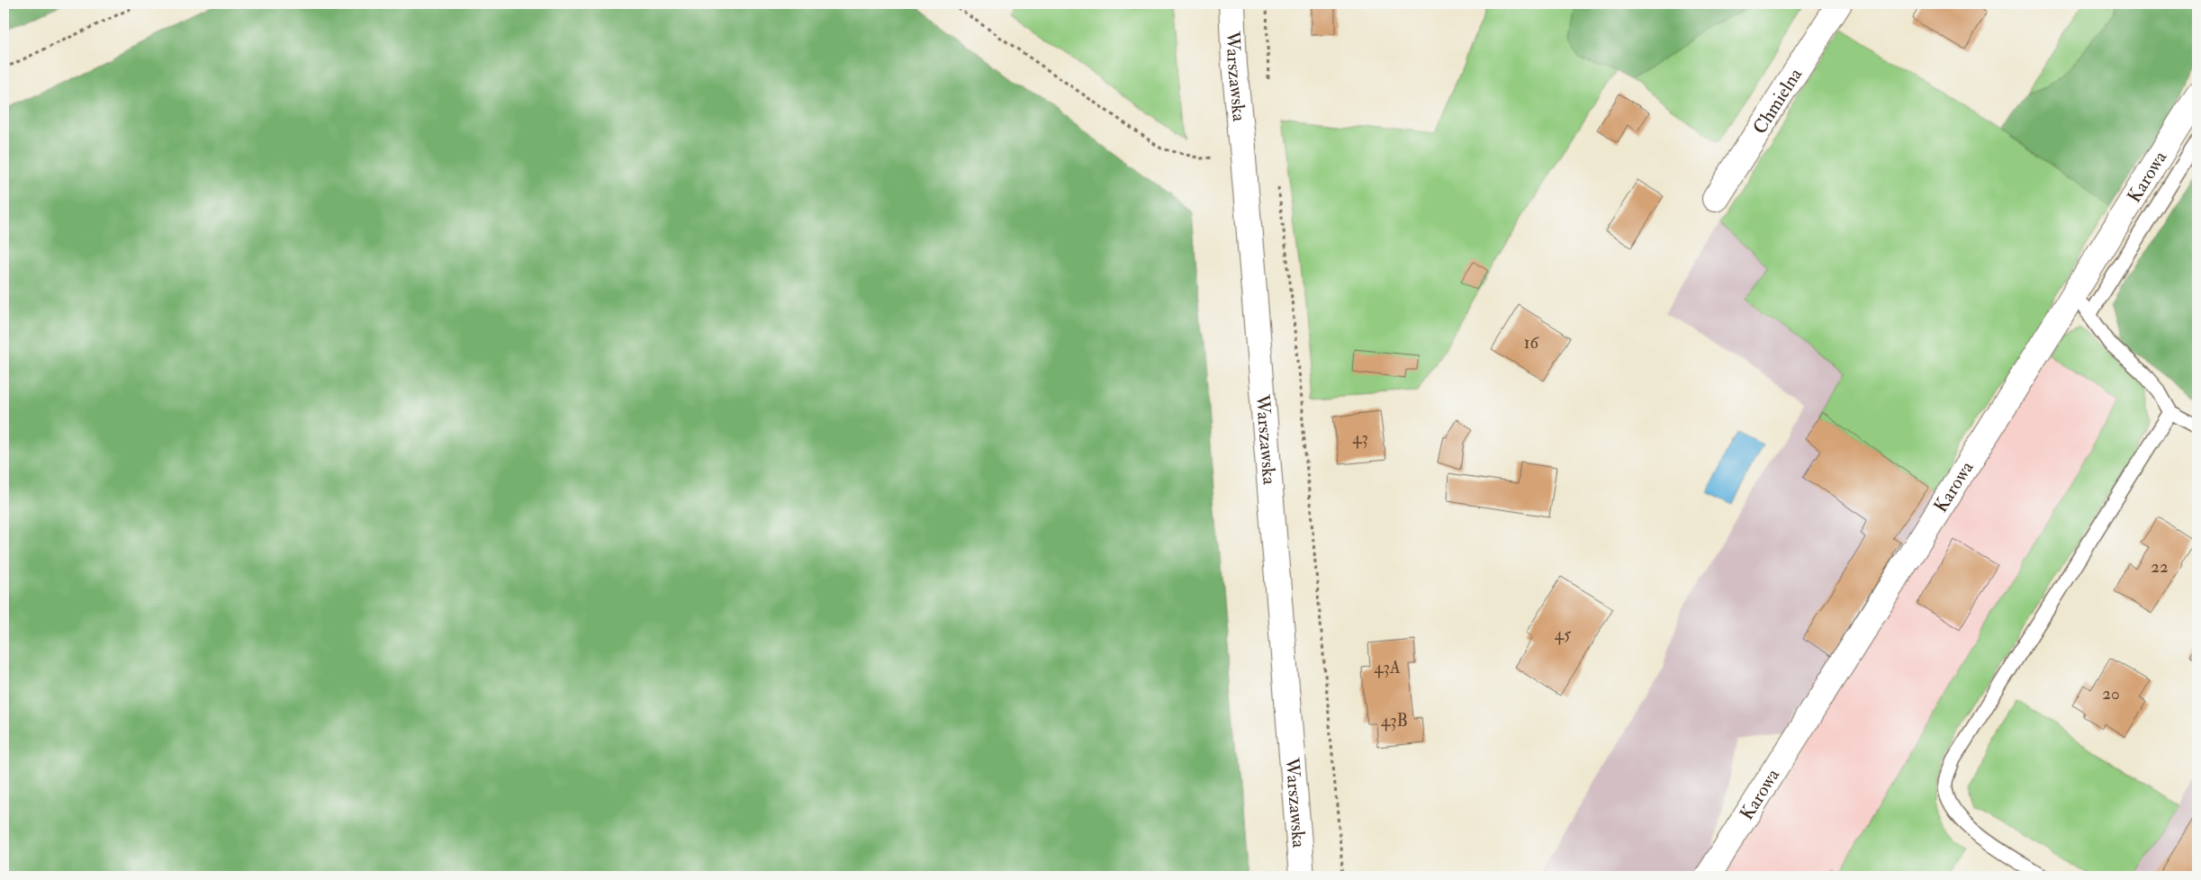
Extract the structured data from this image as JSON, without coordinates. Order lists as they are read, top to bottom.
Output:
{
  "streets": {
    "street": ["Warszawska", "Chmielna", "Karowa"]
  },
  "house_numbers": [
    "16",
    "43",
    "22",
    "45",
    "43A",
    "20",
    "43B"
  ]
}
